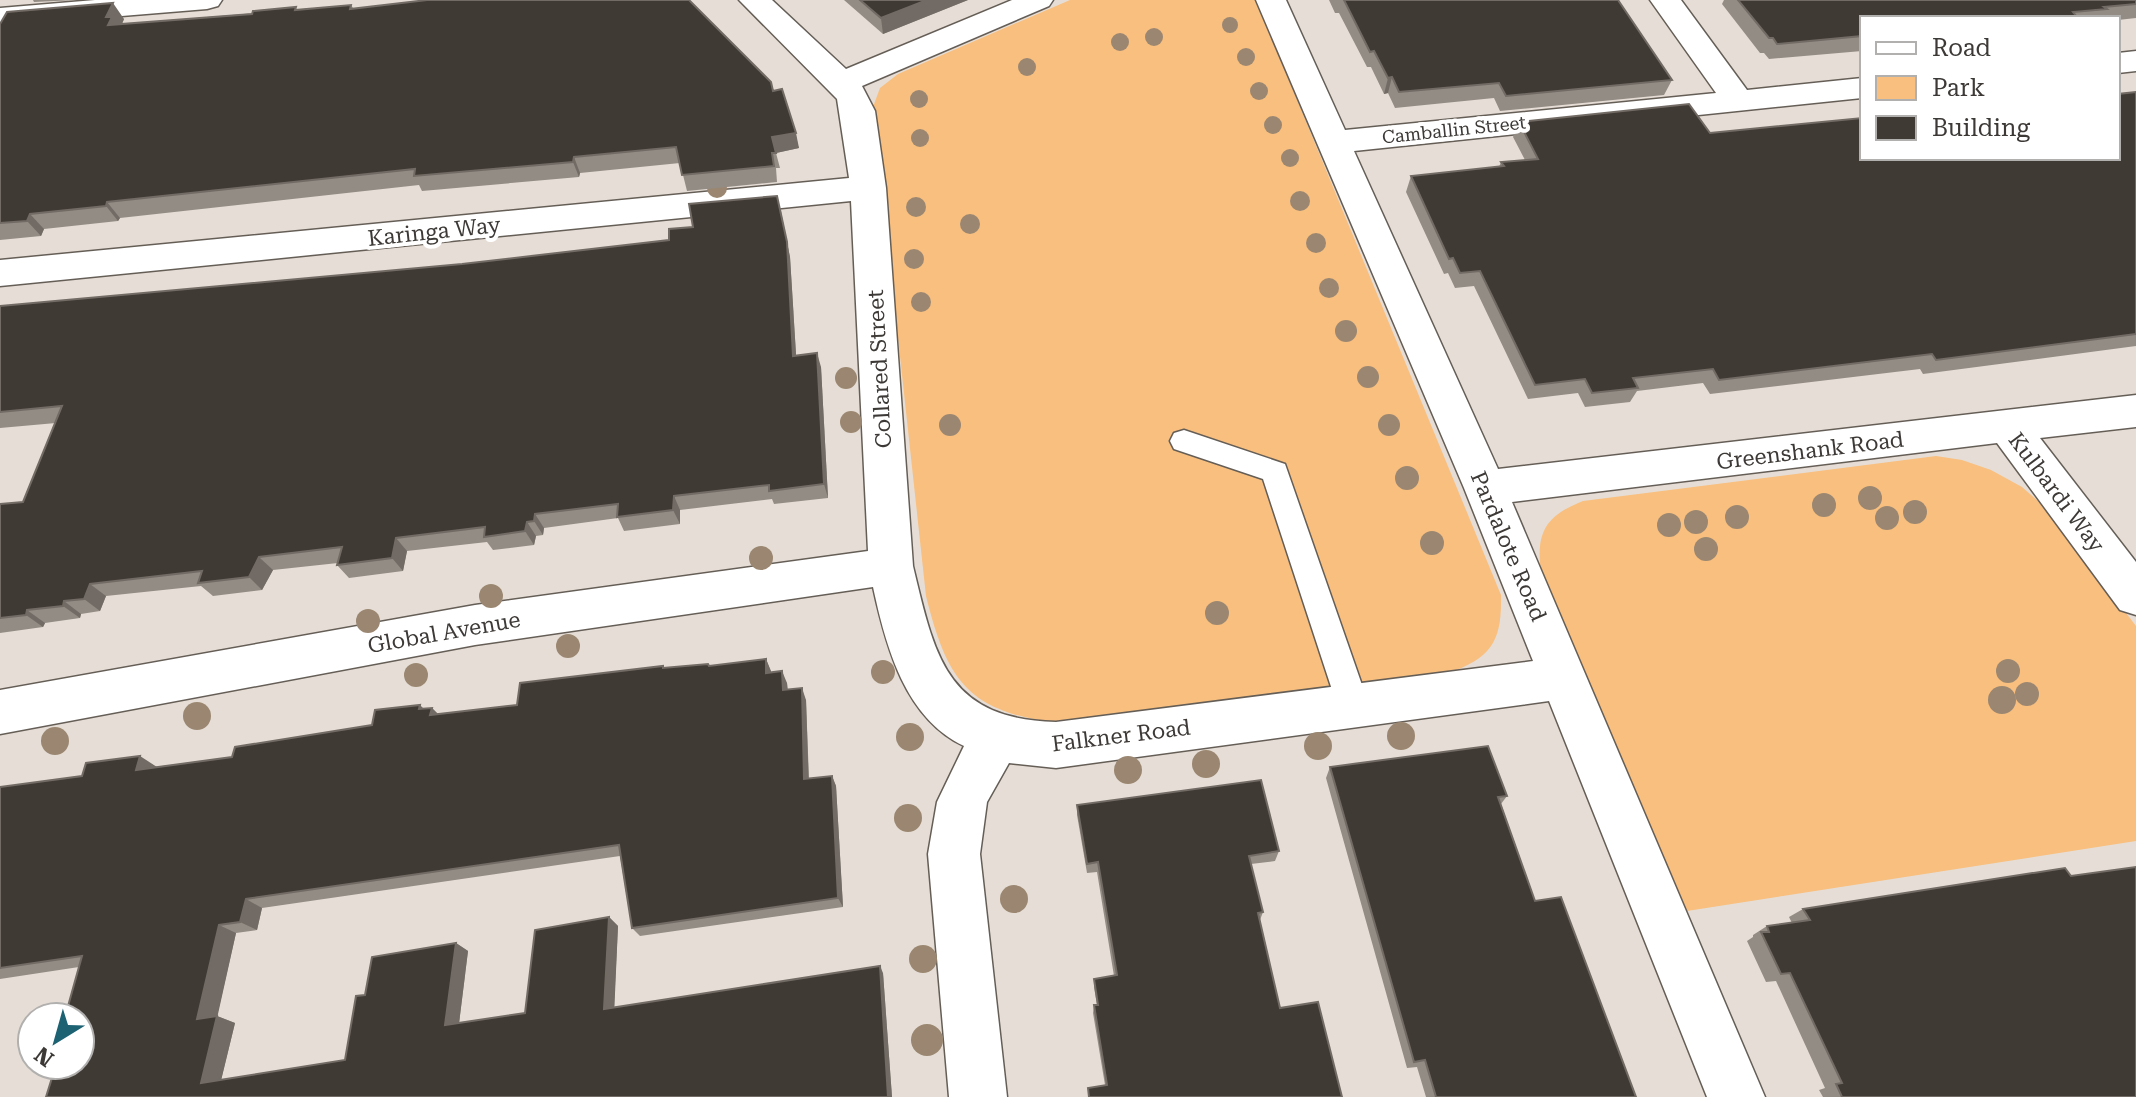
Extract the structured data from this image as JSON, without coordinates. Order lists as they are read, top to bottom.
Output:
{
  "streets": {
    "street": [
      "Camballin Street",
      "Karinga Way",
      "Collared Street",
      "Greenshank Road",
      "Kulbardi Way",
      "Pardalote Road",
      "Global Avenue",
      "Falkner Road"
    ]
  },
  "crossings": [
    ["Camballin Street", "Pardalote Road"],
    ["Karinga Way", "Collared Street"],
    ["Collared Street", "Global Avenue"],
    ["Collared Street", "Falkner Road"],
    ["Greenshank Road", "Kulbardi Way"],
    ["Greenshank Road", "Pardalote Road"],
    ["Pardalote Road", "Falkner Road"]
  ],
  "legend": ["Road", "Park", "Building"],
  "north": "bottom left"
}
